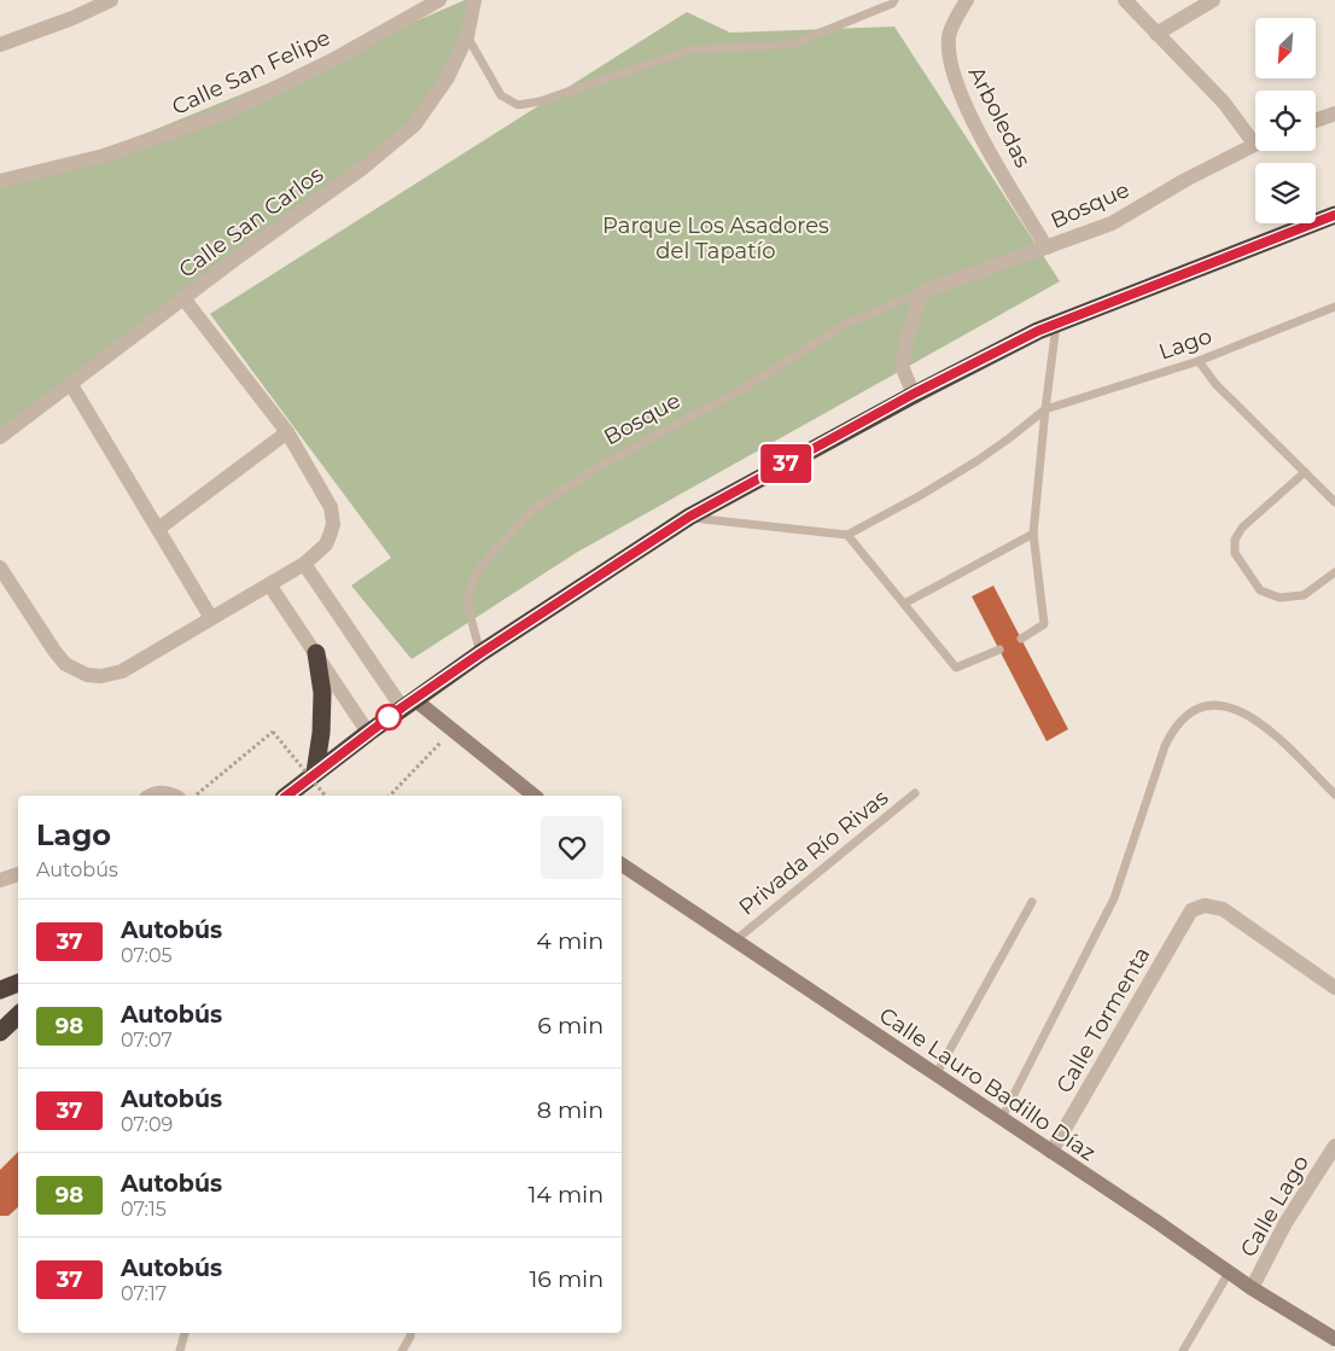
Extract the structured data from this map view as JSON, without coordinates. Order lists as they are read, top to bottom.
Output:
{
  "streets": {
    "street": [
      "Calle San Felipe",
      "Arboledas",
      "Bosque",
      "Calle San Carlos",
      "Calle Tormenta",
      "Calle Lauro Badillo Díaz",
      "Calle Lago"
    ],
    "lane": ["Lago", "Privada Río Rivas"]
  },
  "crossings": [
    ["Arboledas", "Bosque"],
    ["Privada Río Rivas", "Calle Lauro Badillo Díaz"],
    ["Calle Tormenta", "Calle Lauro Badillo Díaz"],
    ["Calle Lauro Badillo Díaz", "Calle Lago"]
  ],
  "parks": ["Parque Los Asadores del Tapatío"],
  "lines": ["bus line 37"],
  "north": "bottom left",
  "page": {
    "on_map": "37",
    "heading": ["Lago", "Autobús"],
    "list": [
      {
        "mark": "37",
        "name": "Autobús",
        "note": "07:05",
        "value": "4 min"
      },
      {
        "mark": "98",
        "name": "Autobús",
        "note": "07:07",
        "value": "6 min"
      },
      {
        "mark": "37",
        "name": "Autobús",
        "note": "07:09",
        "value": "8 min"
      },
      {
        "mark": "98",
        "name": "Autobús",
        "note": "07:15",
        "value": "14 min"
      },
      {
        "mark": "37",
        "name": "Autobús",
        "note": "07:17",
        "value": "16 min"
      }
    ]
  }
}
